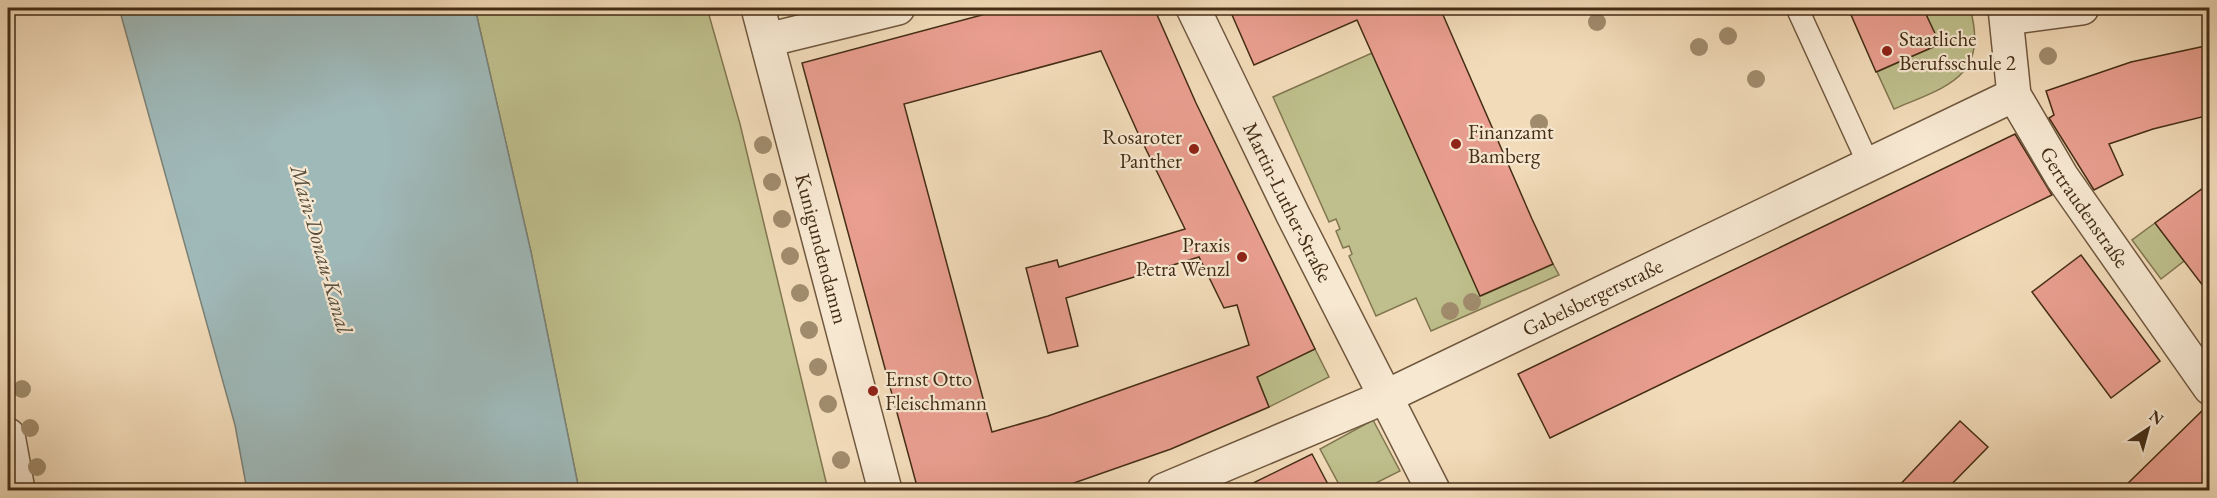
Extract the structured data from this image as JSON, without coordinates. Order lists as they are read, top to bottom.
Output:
{
  "streets": {
    "street": [
      "Martin-Luther-Straße",
      "Gertraudenstraße",
      "Kunigundendamm",
      "Gabelsbergerstraße"
    ]
  },
  "crossings": [
    ["Martin-Luther-Straße", "Gabelsbergerstraße"],
    ["Gertraudenstraße", "Gabelsbergerstraße"]
  ],
  "water": ["Main-Donau-Kanal"],
  "places": [
    "Staatliche Berufsschule 2",
    "Finanzamt Bamberg",
    "Rosaroter Panther",
    "Praxis Petra Wenzl",
    "Ernst Otto Fleischmann"
  ],
  "north": "top right"
}
